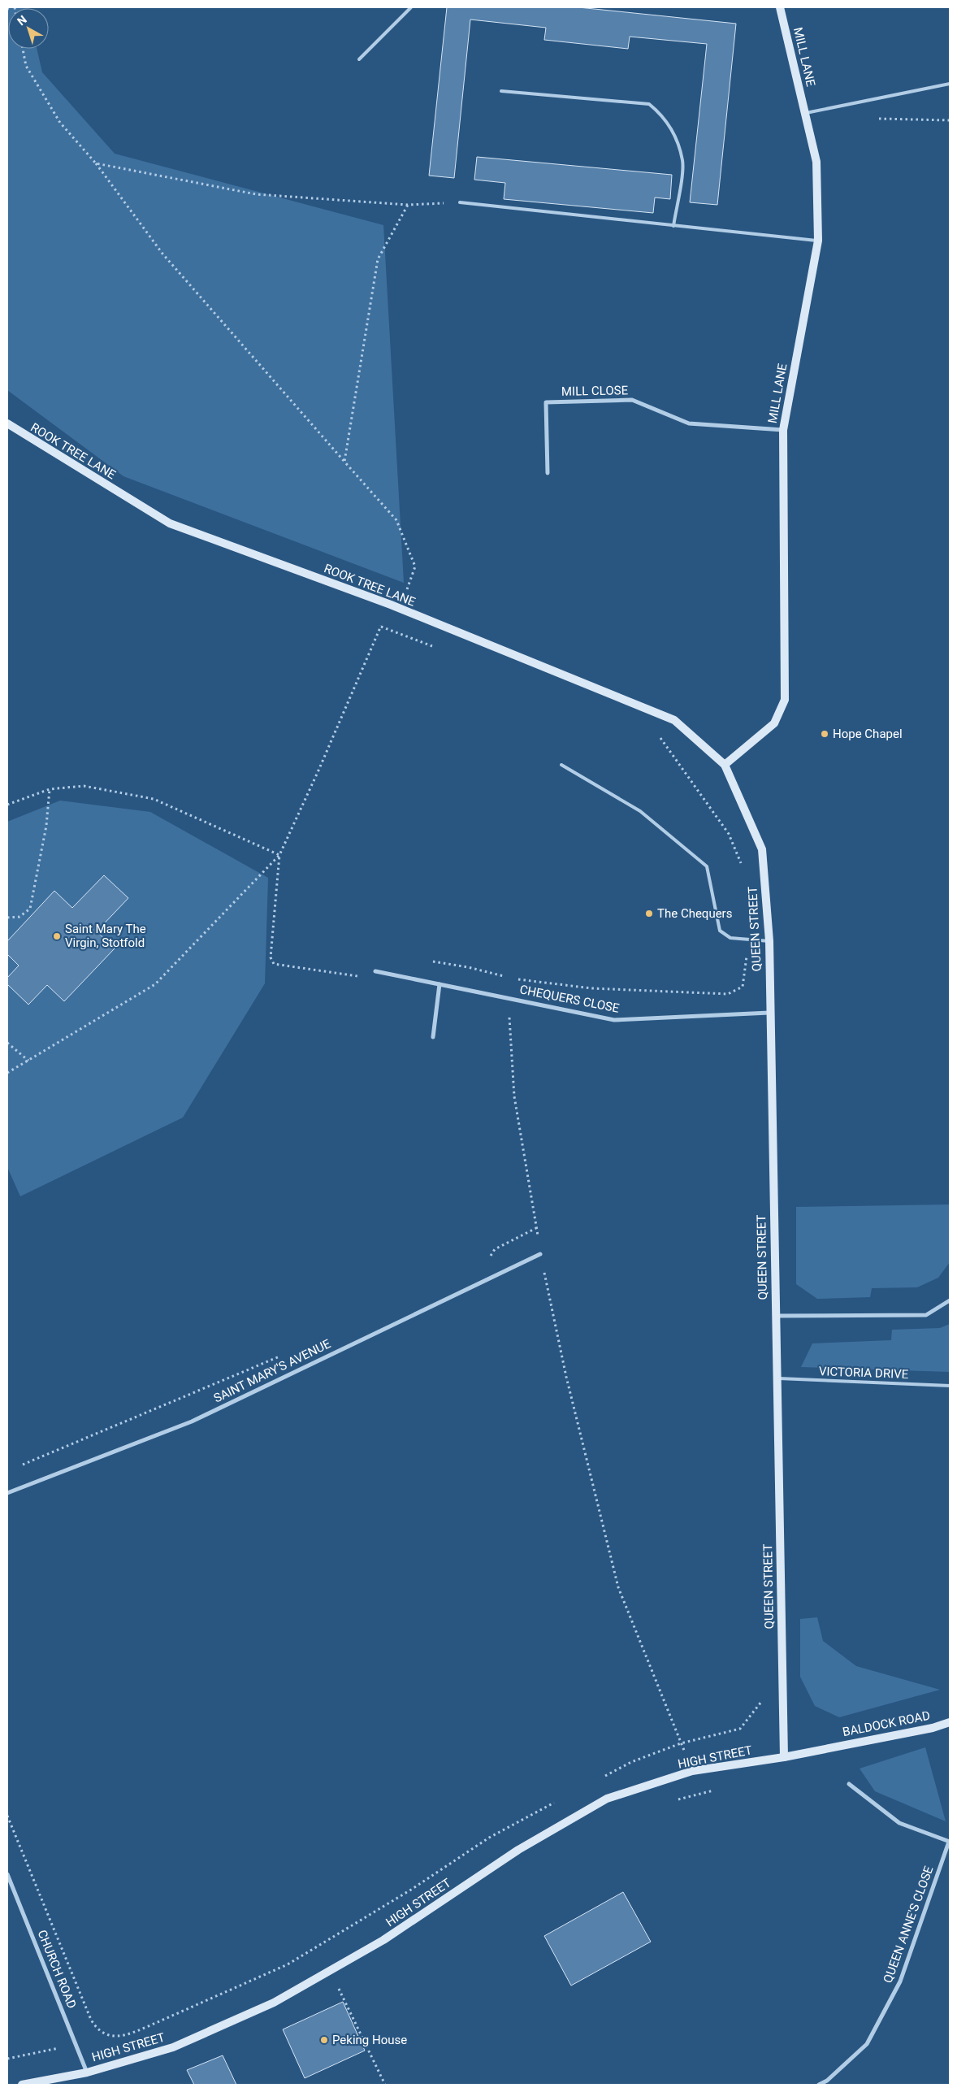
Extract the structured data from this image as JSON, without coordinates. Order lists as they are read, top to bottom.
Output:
{
  "streets": {
    "street": [
      "MILL LANE",
      "MILL CLOSE",
      "ROOK TREE LANE",
      "QUEEN STREET",
      "CHEQUERS CLOSE",
      "SAINT MARY'S AVENUE",
      "BALDOCK ROAD",
      "HIGH STREET",
      "QUEEN ANNE'S CLOSE",
      "CHURCH ROAD"
    ],
    "lane": ["VICTORIA DRIVE"]
  },
  "crossings": [
    ["MILL LANE", "MILL CLOSE"],
    ["MILL LANE", "ROOK TREE LANE"],
    ["MILL LANE", "QUEEN STREET"],
    ["ROOK TREE LANE", "QUEEN STREET"],
    ["QUEEN STREET", "CHEQUERS CLOSE"],
    ["QUEEN STREET", "VICTORIA DRIVE"],
    ["QUEEN STREET", "HIGH STREET"],
    ["BALDOCK ROAD", "HIGH STREET"],
    ["HIGH STREET", "CHURCH ROAD"]
  ],
  "places": [
    "Hope Chapel",
    "The Chequers",
    "Saint Mary The Virgin, Stotfold",
    "Peking House"
  ],
  "north": "top left"
}
